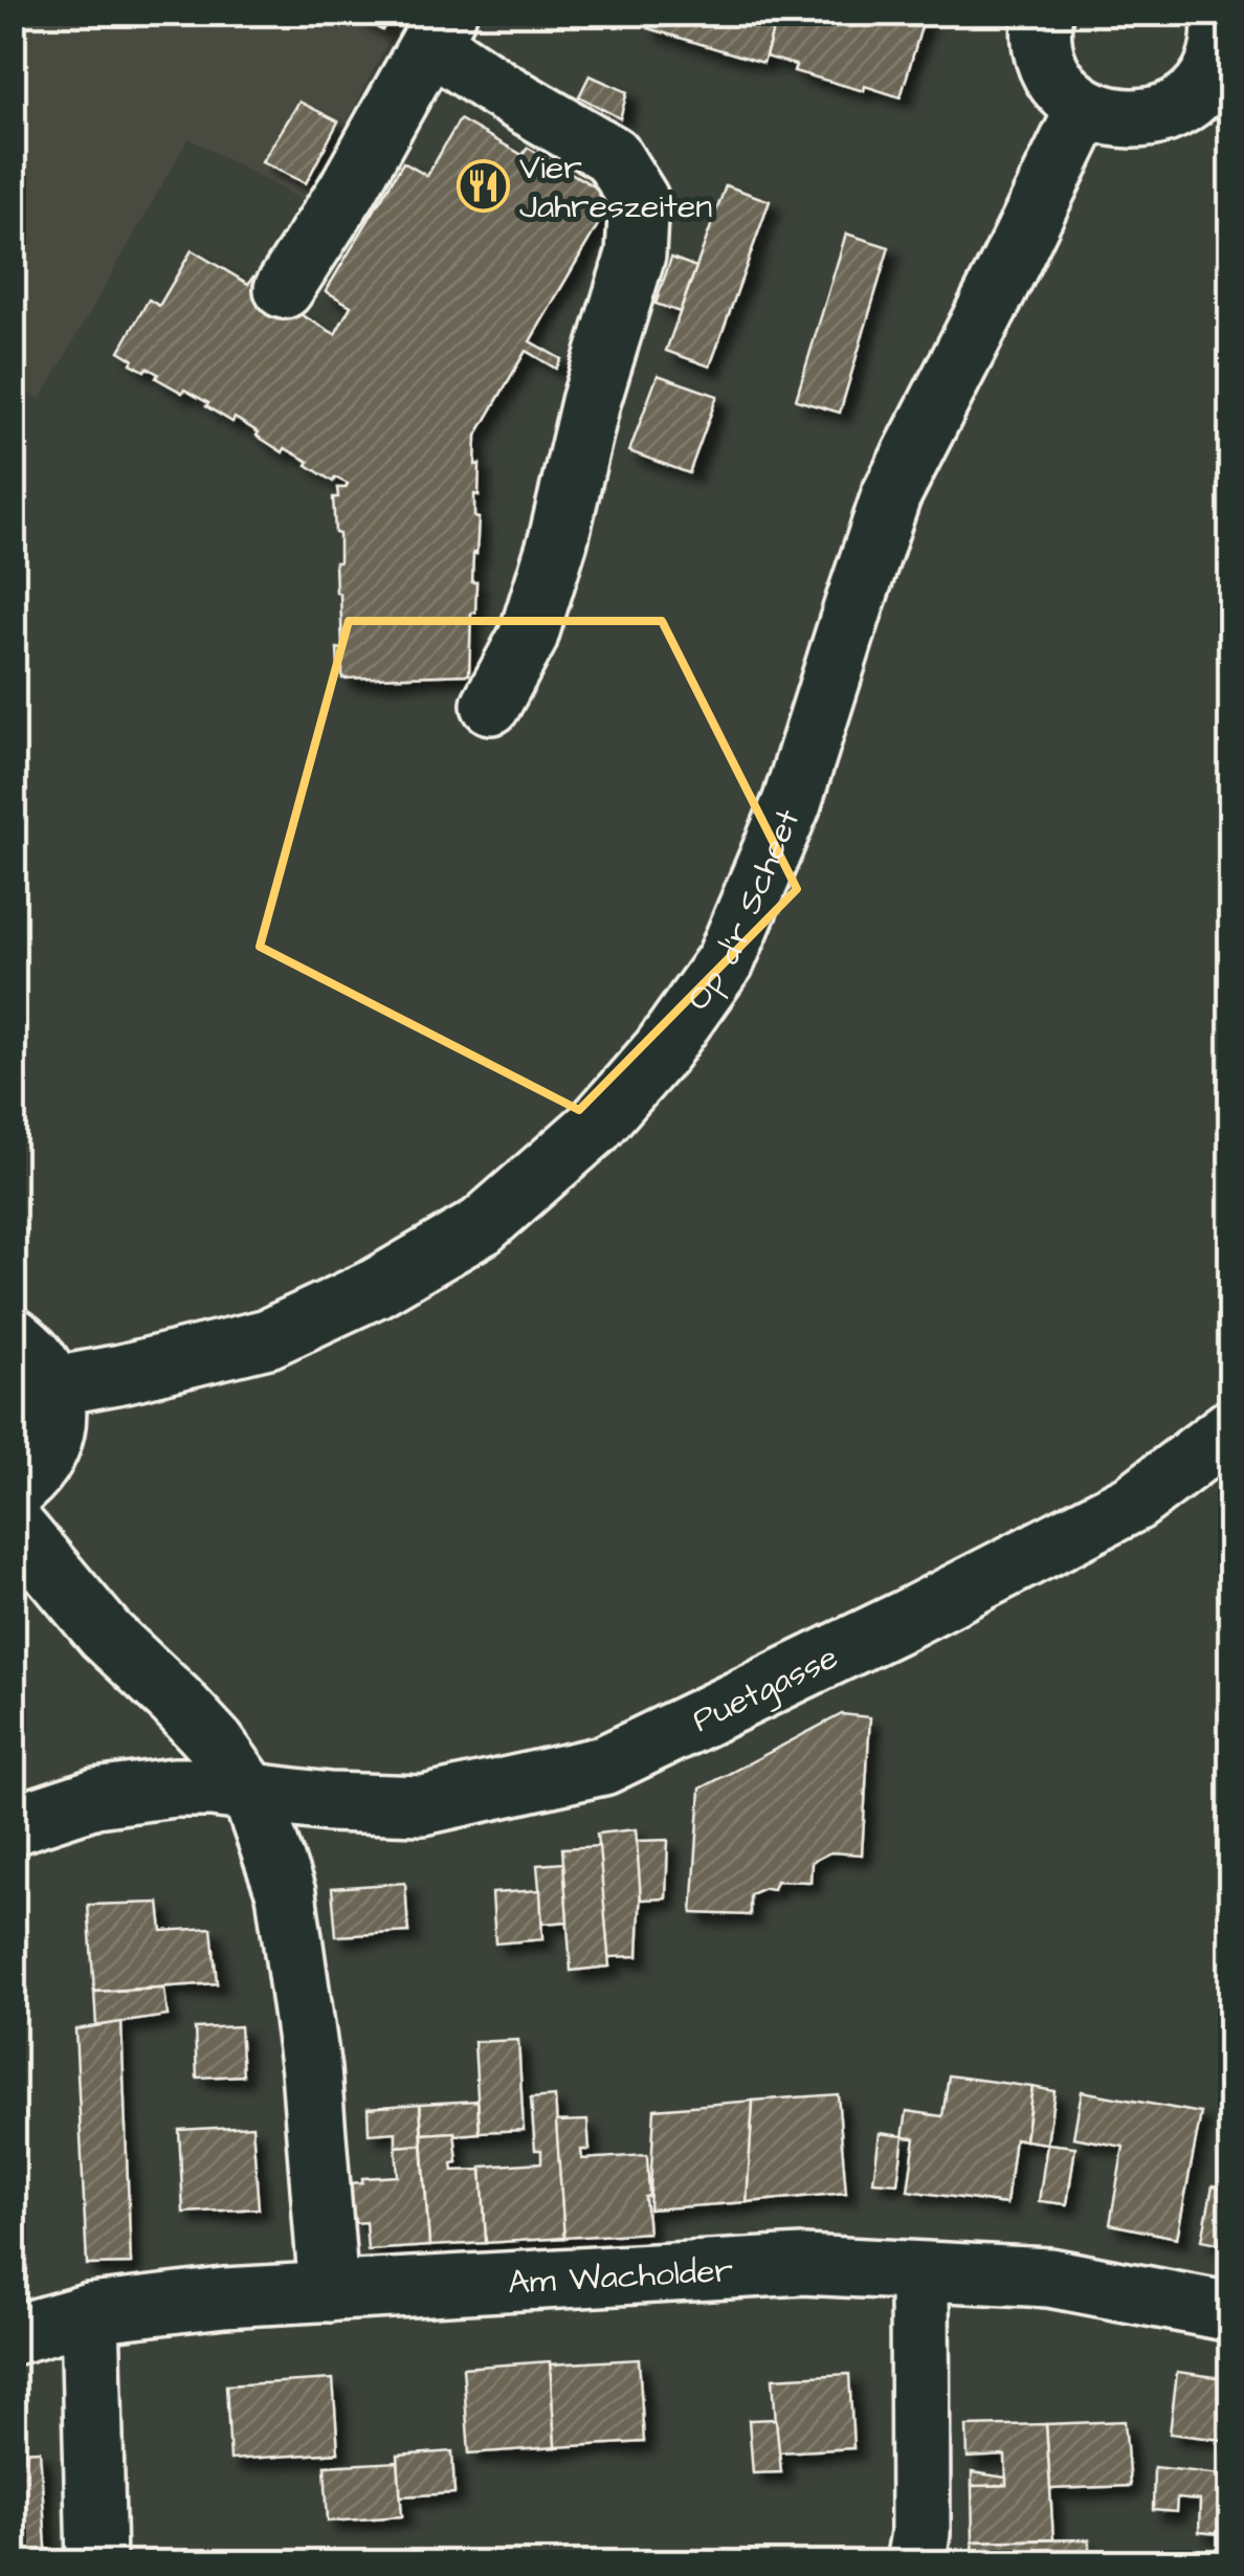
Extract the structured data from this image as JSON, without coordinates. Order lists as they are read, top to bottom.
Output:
{
  "streets": {
    "street": ["Op d’r Scheet", "Puetgasse", "Am Wacholder"]
  },
  "places": {
    "restaurant": ["Vier Jahreszeiten"]
  }
}
